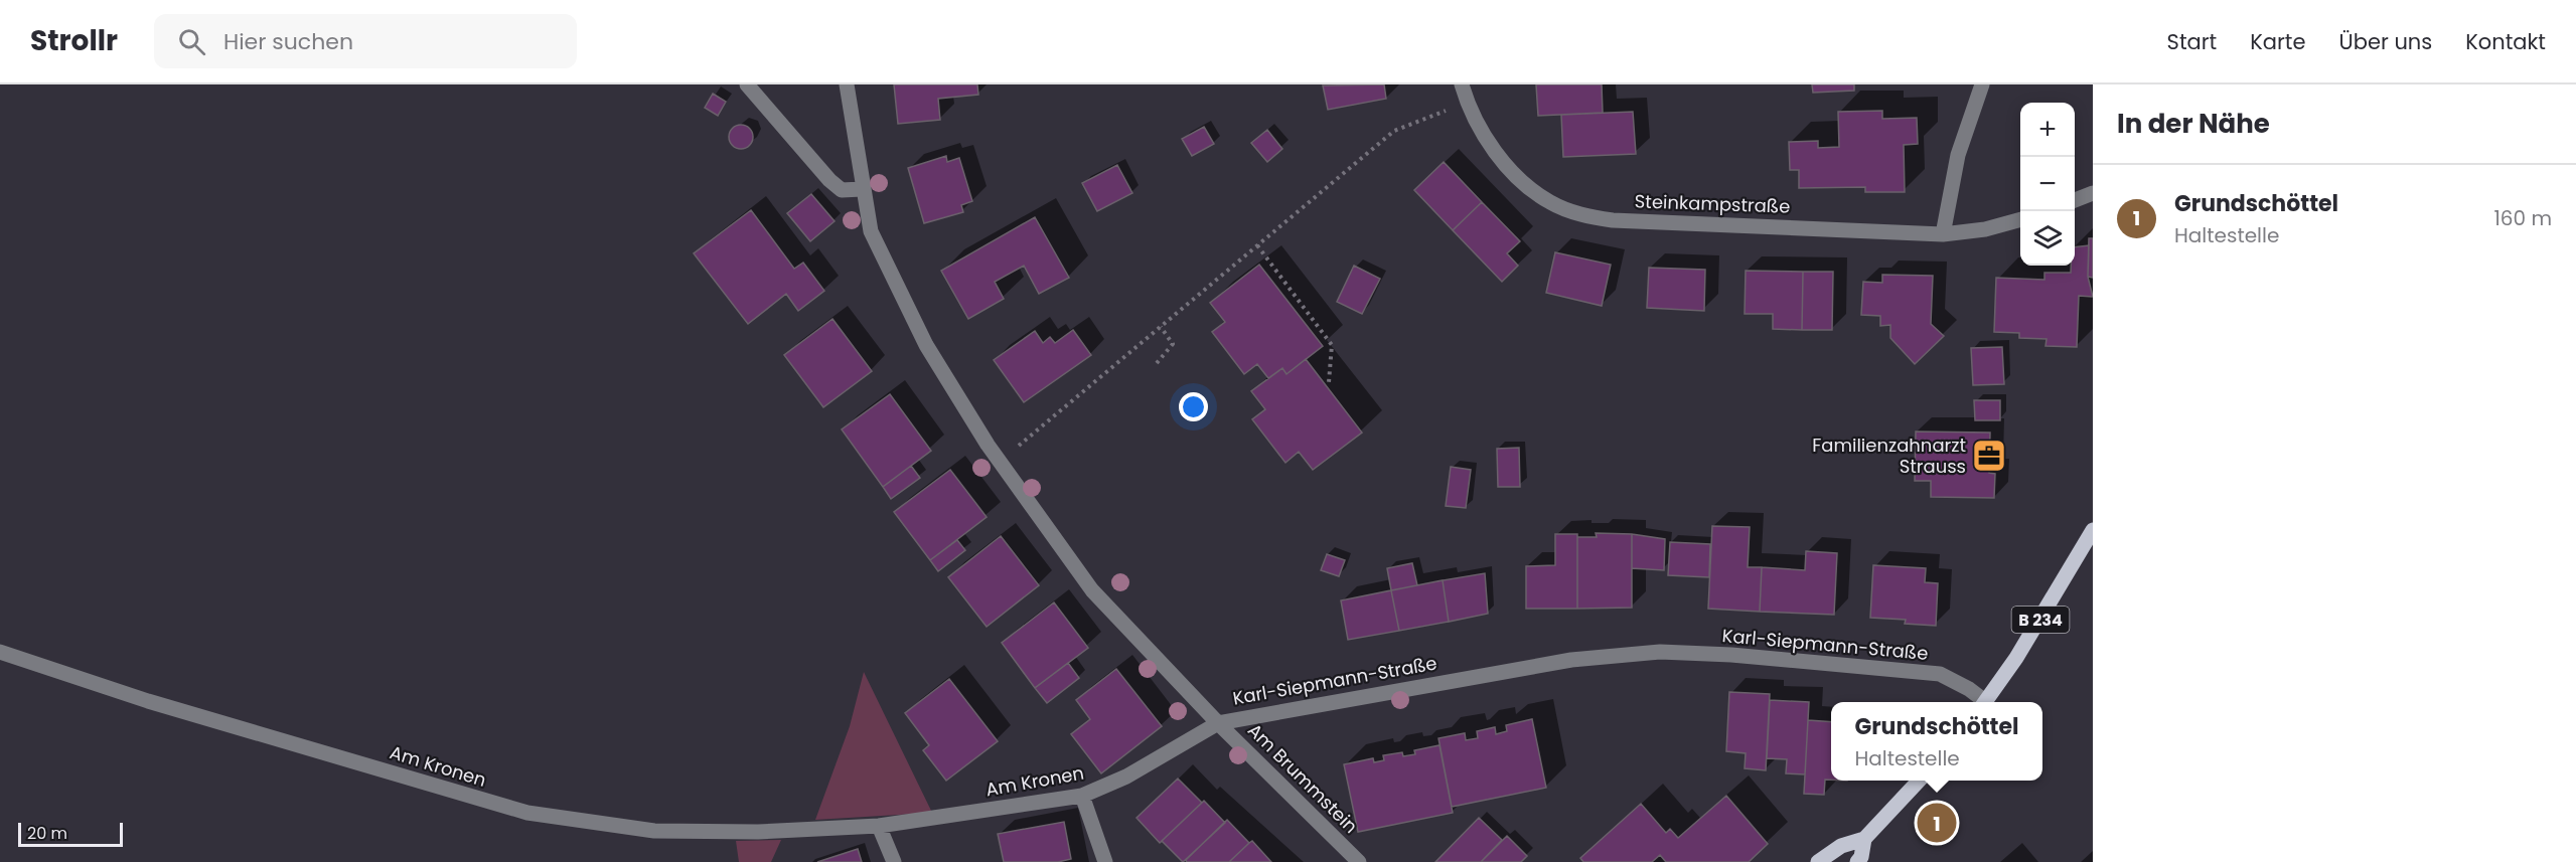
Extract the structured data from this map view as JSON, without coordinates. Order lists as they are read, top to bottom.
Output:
{
  "streets": {
    "main road": ["B 234"],
    "street": [
      "Steinkampstraße",
      "Karl-Siepmann-Straße",
      "Am Kronen",
      "Am Brummstein"
    ]
  },
  "crossings": [
    ["Karl-Siepmann-Straße", "Am Kronen"],
    ["Karl-Siepmann-Straße", "Am Brummstein"],
    ["Am Kronen", "Am Brummstein"]
  ],
  "places": {
    "office": ["Familienzahnarzt Strauss"]
  },
  "scale_bar": "20 m",
  "page": {
    "header": "Strollr",
    "search": "Hier suchen",
    "nav": [
      "Start",
      "Karte",
      "Über uns",
      "Kontakt"
    ],
    "heading": "In der Nähe",
    "map_buttons": ["+", "−"],
    "list": [
      {
        "mark": "1",
        "name": "Grundschöttel",
        "note": "Haltestelle",
        "value": "160 m"
      }
    ],
    "popup": ["Grundschöttel", "Haltestelle"],
    "pins": "1",
    "scale": "20 m"
  }
}
